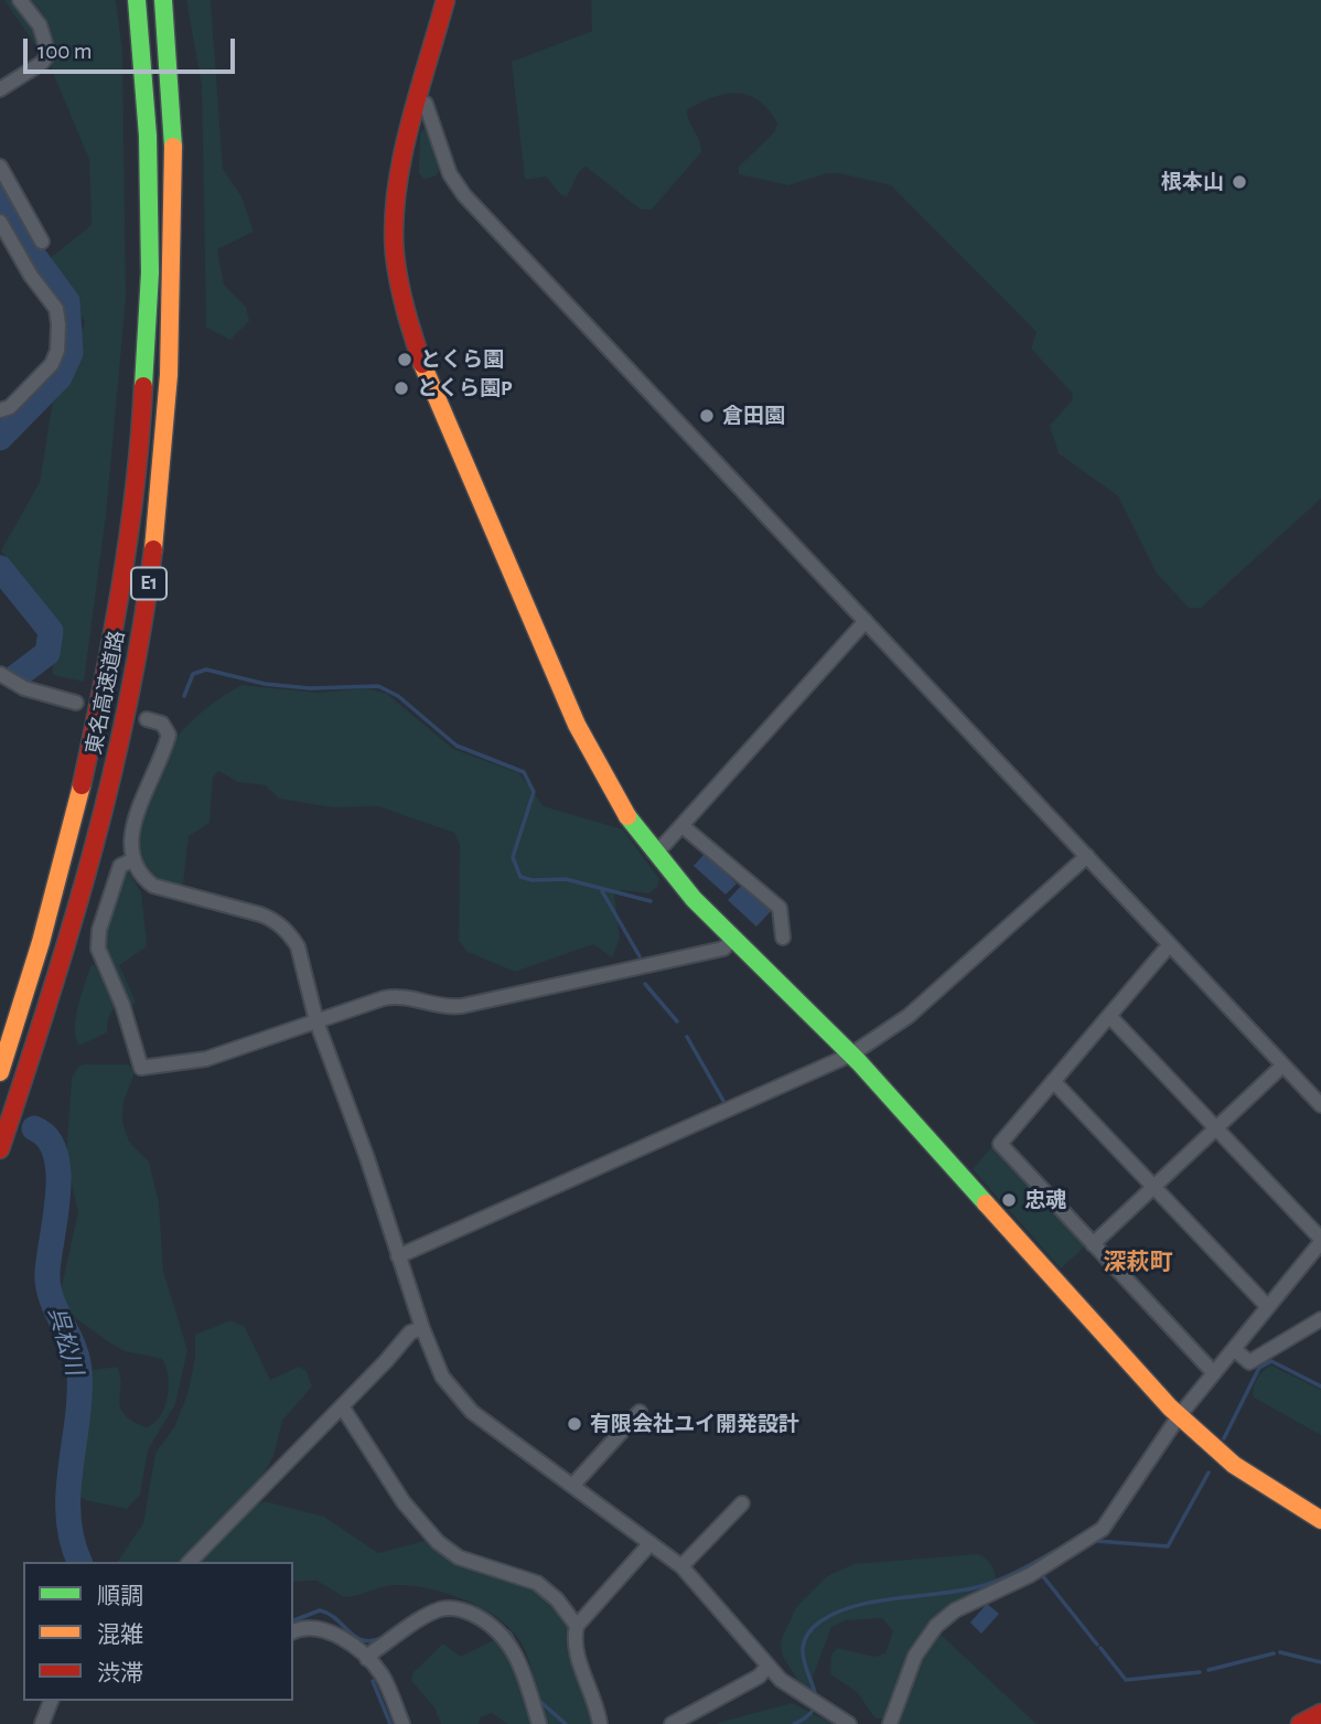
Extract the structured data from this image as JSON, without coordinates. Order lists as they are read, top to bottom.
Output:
{
  "streets": {
    "main road": ["E1", "東名高速道路"]
  },
  "districts": ["深萩町"],
  "water": ["呉松川"],
  "places": [
    "根本山",
    "とくら園",
    "とくら園P",
    "倉田園",
    "忠魂",
    "有限会社ユイ開発設計"
  ],
  "legend": ["順調", "混雑", "渋滞"],
  "scale_bar": "100 m"
}
